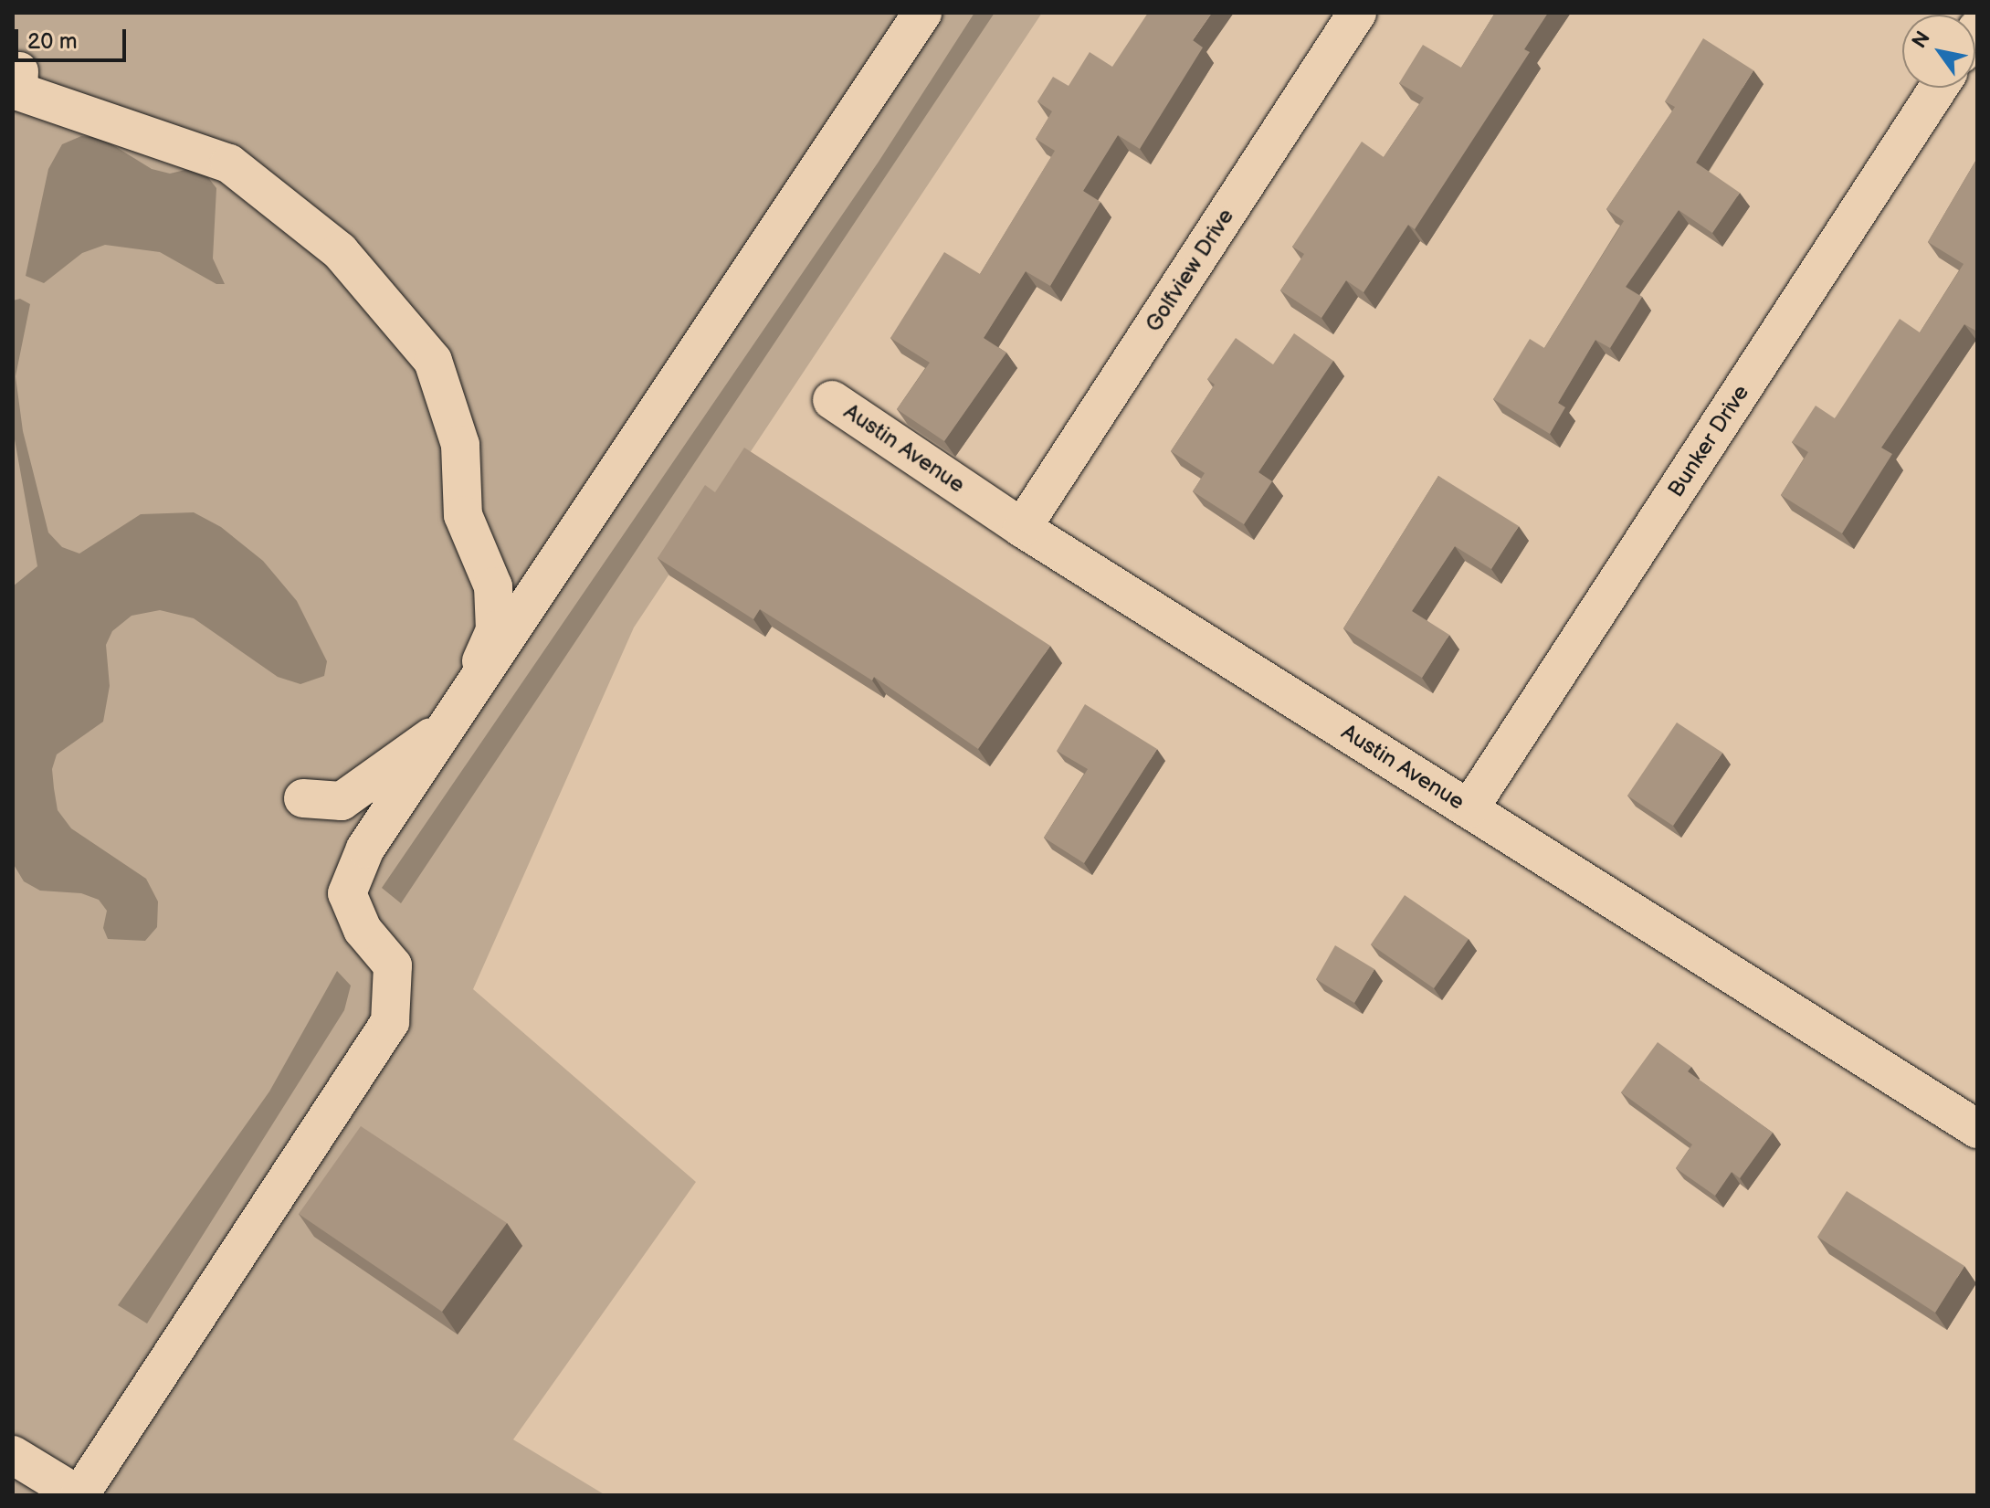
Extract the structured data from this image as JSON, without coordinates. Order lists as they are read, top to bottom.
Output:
{
  "streets": {
    "street": ["Golfview Drive", "Bunker Drive", "Austin Avenue"]
  },
  "crossings": [
    ["Golfview Drive", "Austin Avenue"],
    ["Bunker Drive", "Austin Avenue"]
  ],
  "scale_bar": "20 m",
  "north": "top left"
}
